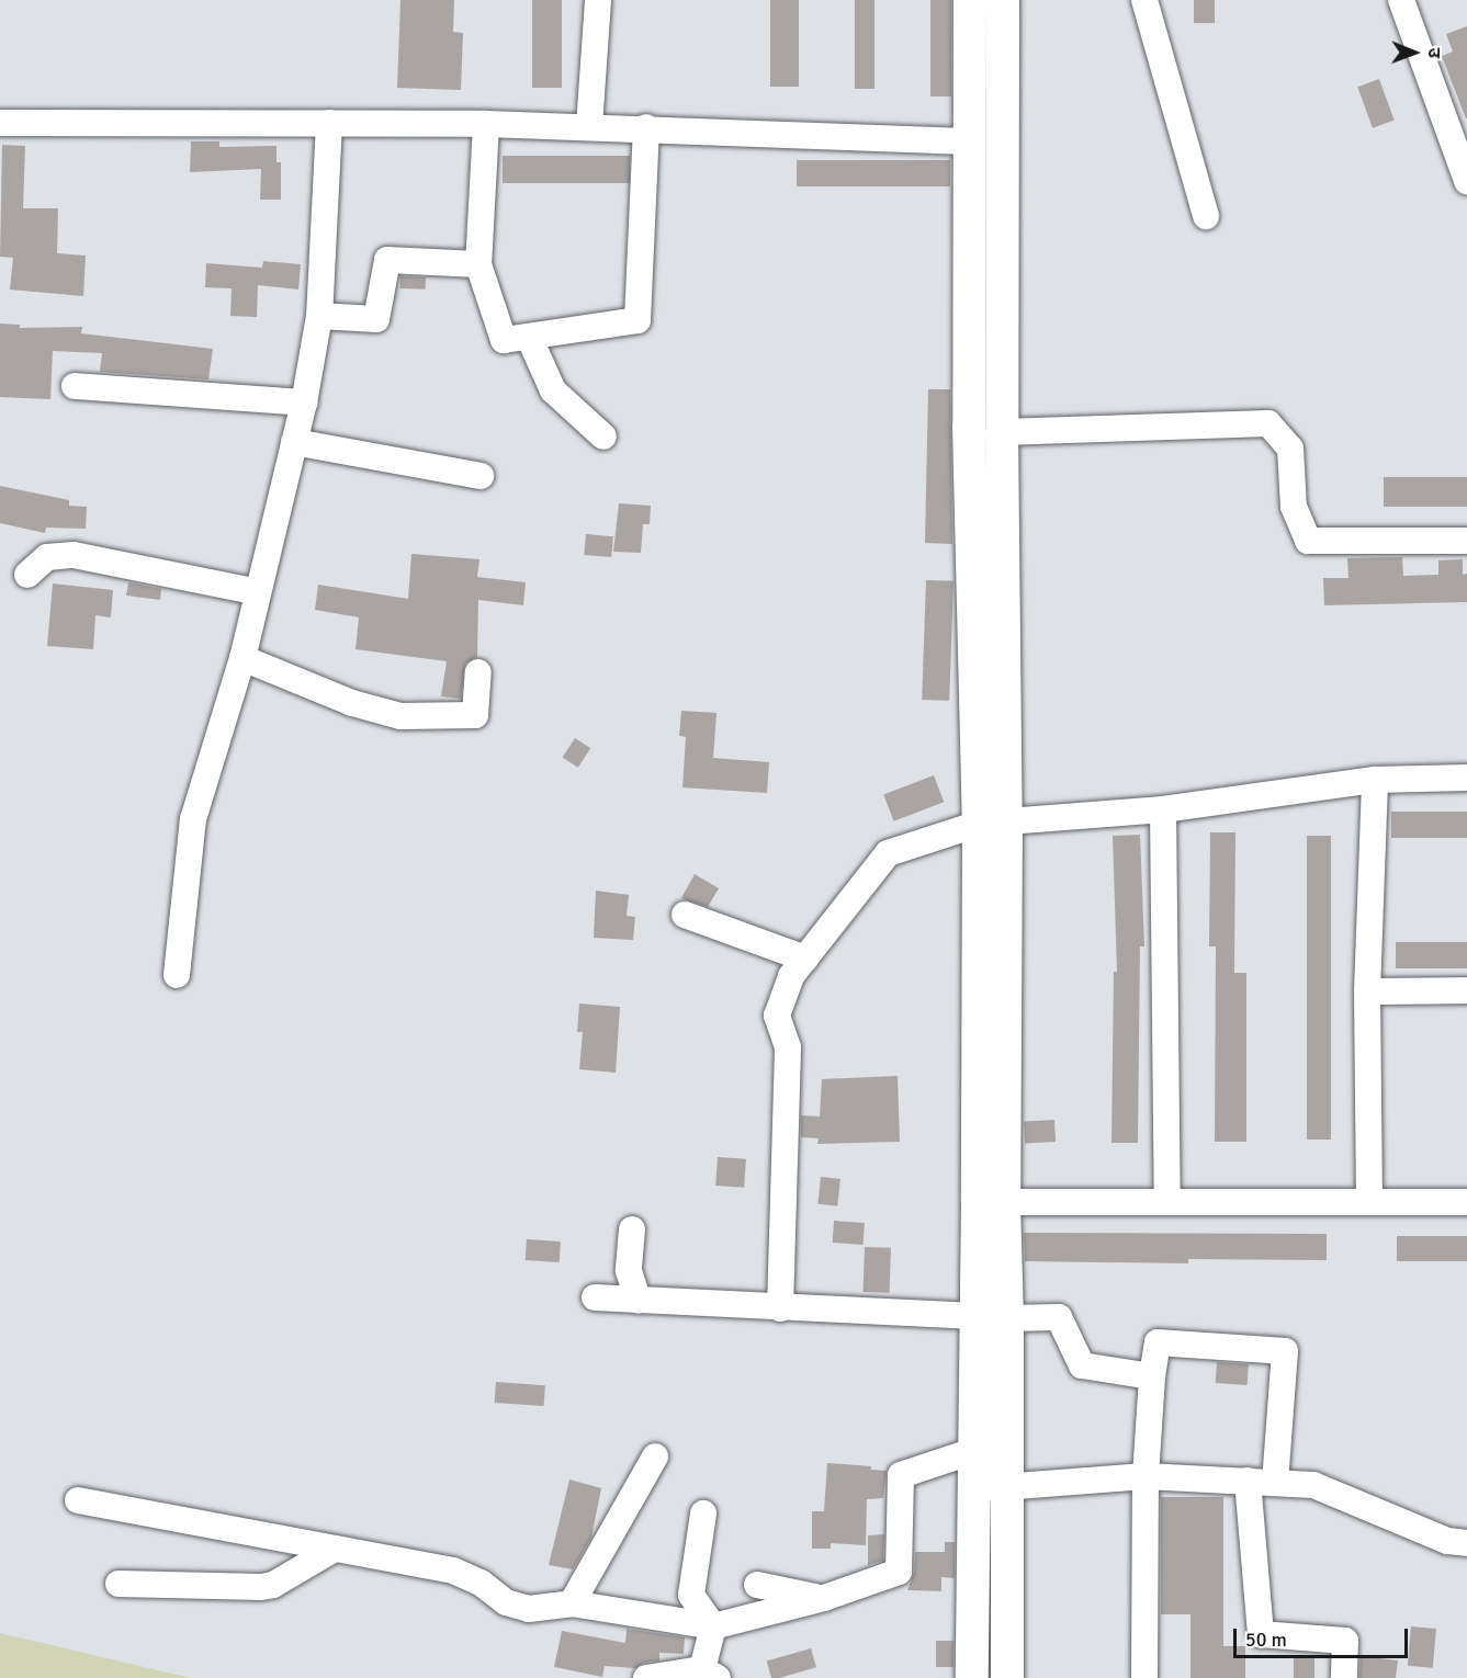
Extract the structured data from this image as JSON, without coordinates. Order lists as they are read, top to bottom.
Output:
{
  "scale_bar": "50 m",
  "north": "right"
}
